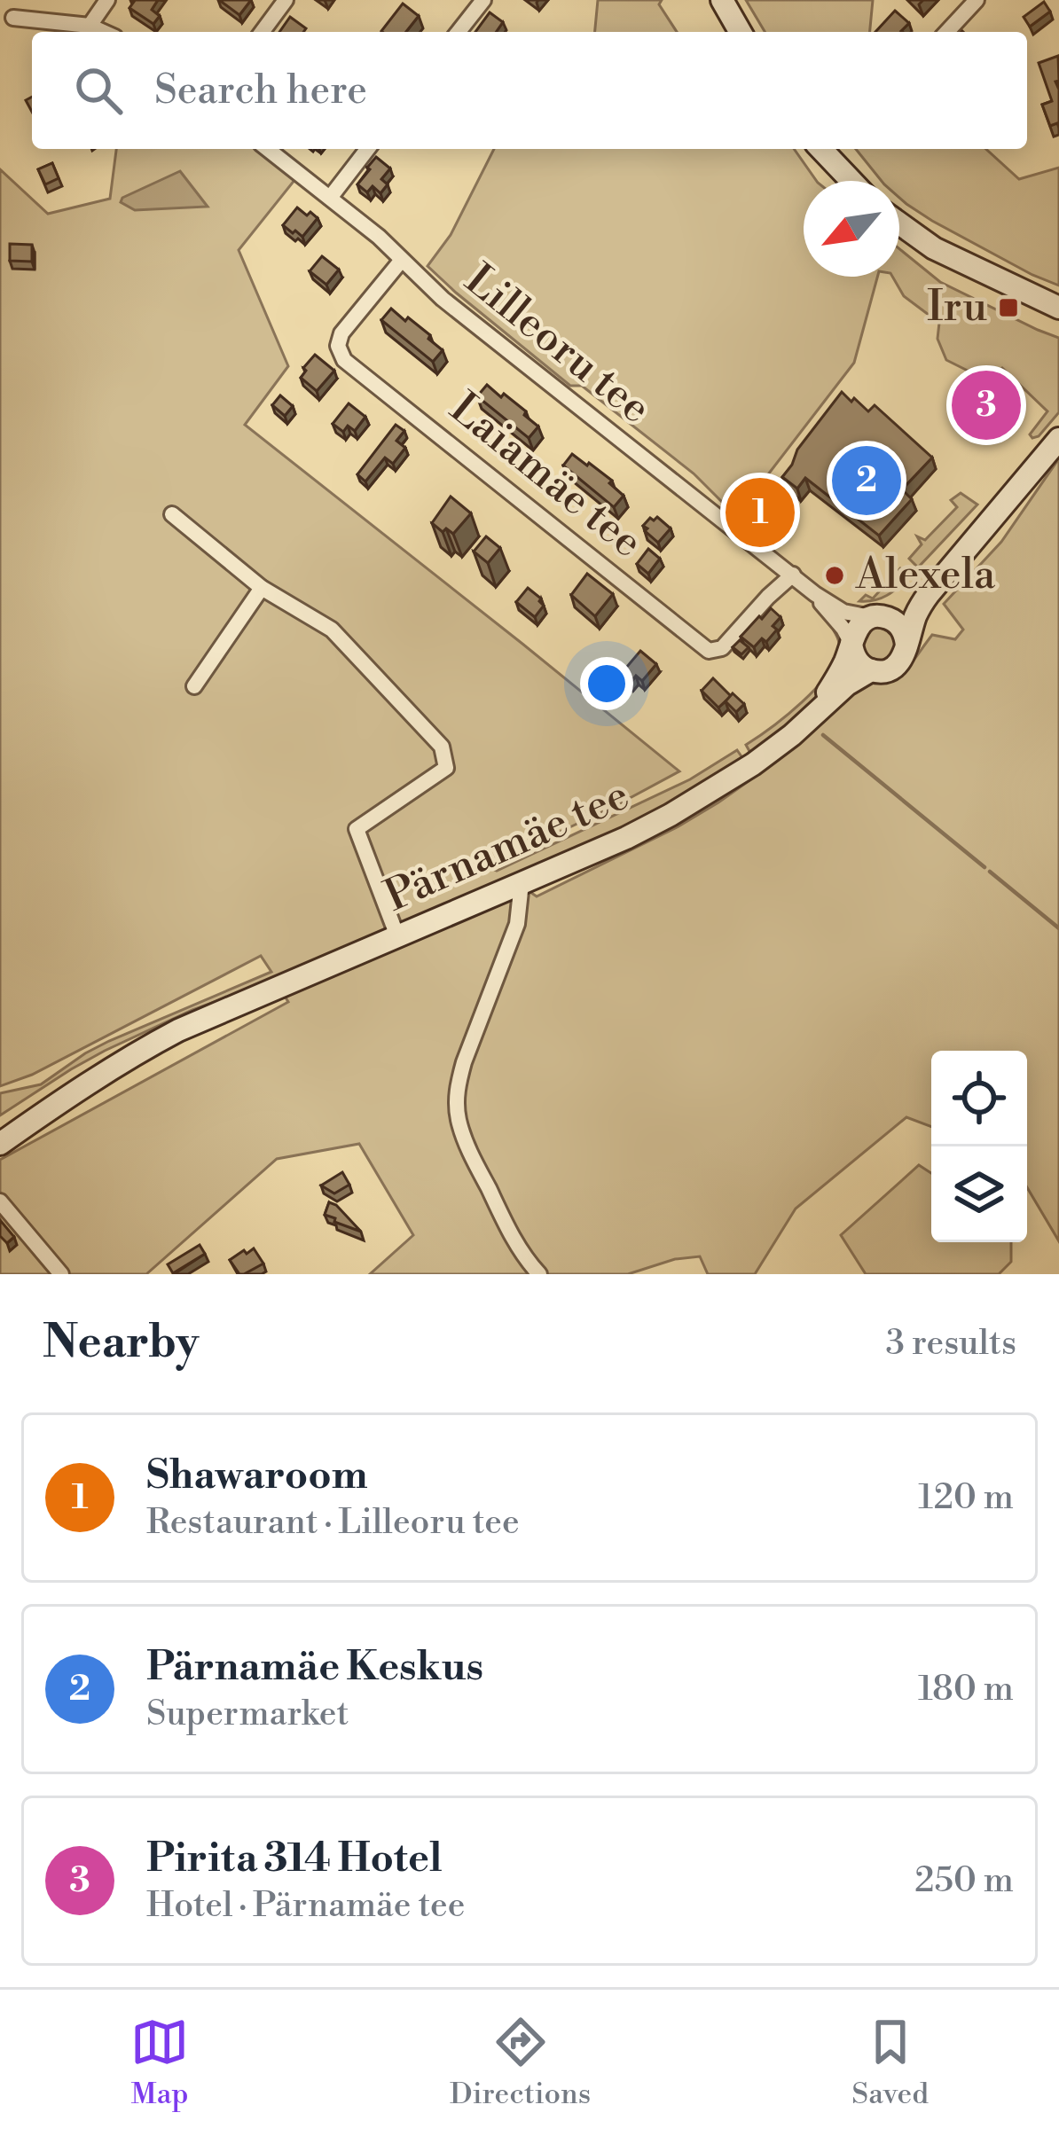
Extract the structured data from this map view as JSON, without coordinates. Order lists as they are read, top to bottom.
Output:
{
  "streets": {
    "main road": ["Pärnamäe tee"],
    "street": ["Lilleoru tee", "Laiamäe tee"]
  },
  "crossings": [
    ["Lilleoru tee", "Laiamäe tee"],
    ["Lilleoru tee", "Pärnamäe tee"]
  ],
  "places": {
    "transit": ["Iru"],
    "other": ["Alexela"]
  },
  "north": "bottom left",
  "page": {
    "search": "Search here",
    "pins": ["3", "2", "1"],
    "heading": ["Nearby", "3 results"],
    "list": [
      {
        "mark": "1",
        "name": "Shawaroom",
        "note": "Restaurant · Lilleoru tee",
        "value": "120 m"
      },
      {
        "mark": "2",
        "name": "Pärnamäe Keskus",
        "note": "Supermarket",
        "value": "180 m"
      },
      {
        "mark": "3",
        "name": "Pirita 314 Hotel",
        "note": "Hotel · Pärnamäe tee",
        "value": "250 m"
      }
    ],
    "nav": ["Map", "Directions", "Saved"]
  }
}
